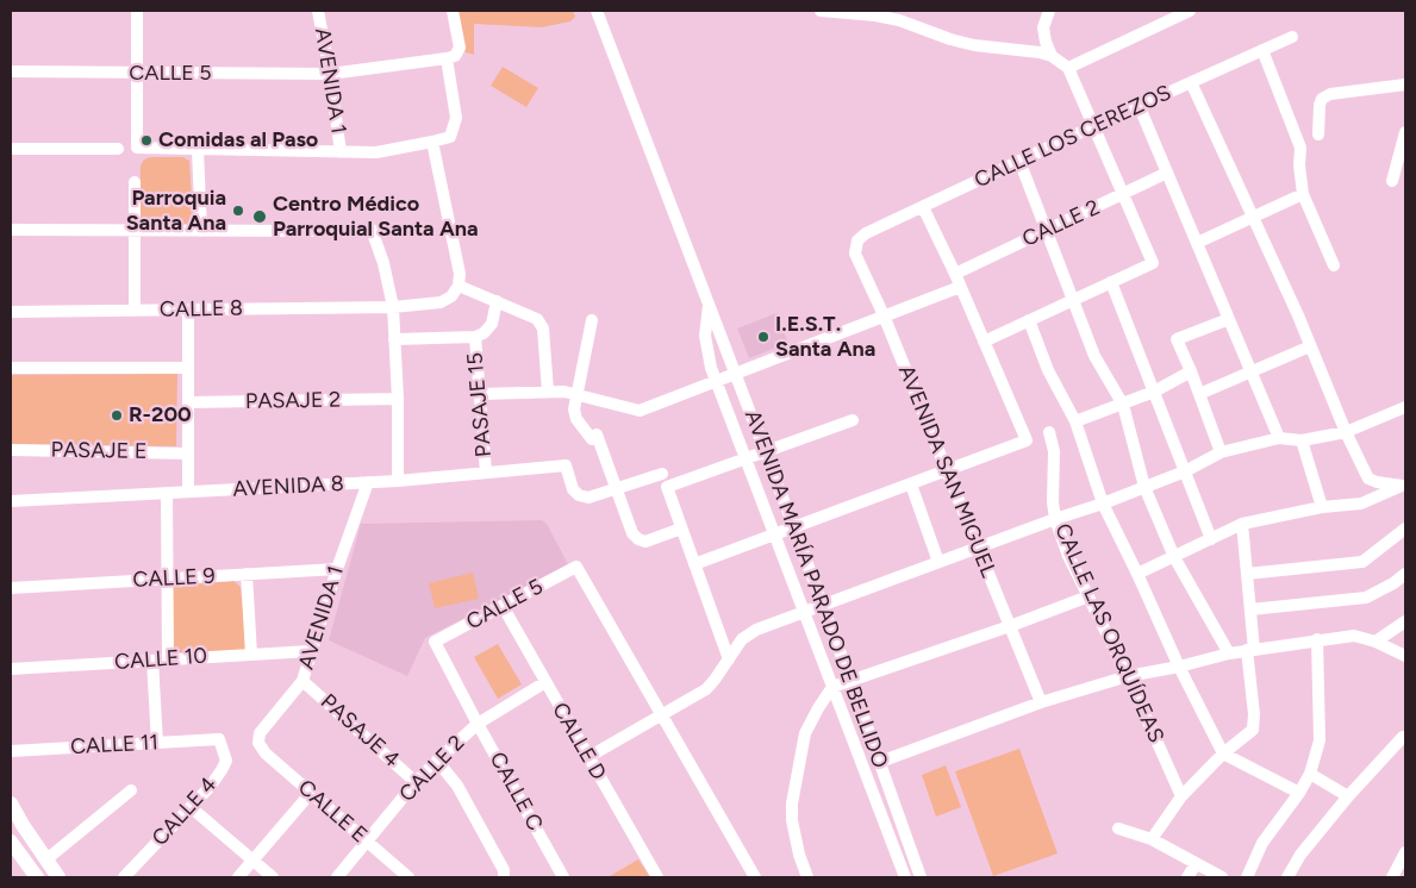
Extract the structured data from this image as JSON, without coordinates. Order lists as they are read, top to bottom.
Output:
{
  "streets": {
    "street": [
      "CALLE 5",
      "AVENIDA 1",
      "CALLE LOS CEREZOS",
      "CALLE 2",
      "CALLE 8",
      "PASAJE 2",
      "PASAJE 15",
      "PASAJE E",
      "AVENIDA SAN MIGUEL",
      "AVENIDA 8",
      "CALLE 9",
      "AVENIDA MARÍA PARADO DE BELLIDO",
      "CALLE LAS ORQUÍDEAS",
      "CALLE 10",
      "PASAJE 4",
      "CALLE D",
      "CALLE 11",
      "CALLE C",
      "CALLE 4",
      "CALLE E"
    ]
  },
  "crossings": [
    ["CALLE 5", "AVENIDA 1"],
    ["CALLE 5", "CALLE D"],
    ["CALLE 5", "CALLE C"],
    ["AVENIDA 1", "AVENIDA 8"],
    ["AVENIDA 1", "CALLE 9"],
    ["AVENIDA 1", "CALLE 10"],
    ["AVENIDA 1", "PASAJE 4"],
    ["AVENIDA 1", "CALLE E"],
    ["CALLE LOS CEREZOS", "AVENIDA SAN MIGUEL"],
    ["CALLE 2", "PASAJE 4"],
    ["CALLE 2", "CALLE D"],
    ["CALLE 2", "CALLE C"],
    ["CALLE 2", "CALLE E"],
    ["PASAJE 15", "AVENIDA 8"],
    ["CALLE 11", "CALLE 4"]
  ],
  "places": [
    "Comidas al Paso",
    "Parroquia Santa Ana",
    "Centro Médico Parroquial Santa Ana",
    "I.E.S.T. Santa Ana",
    "R-200"
  ]
}
